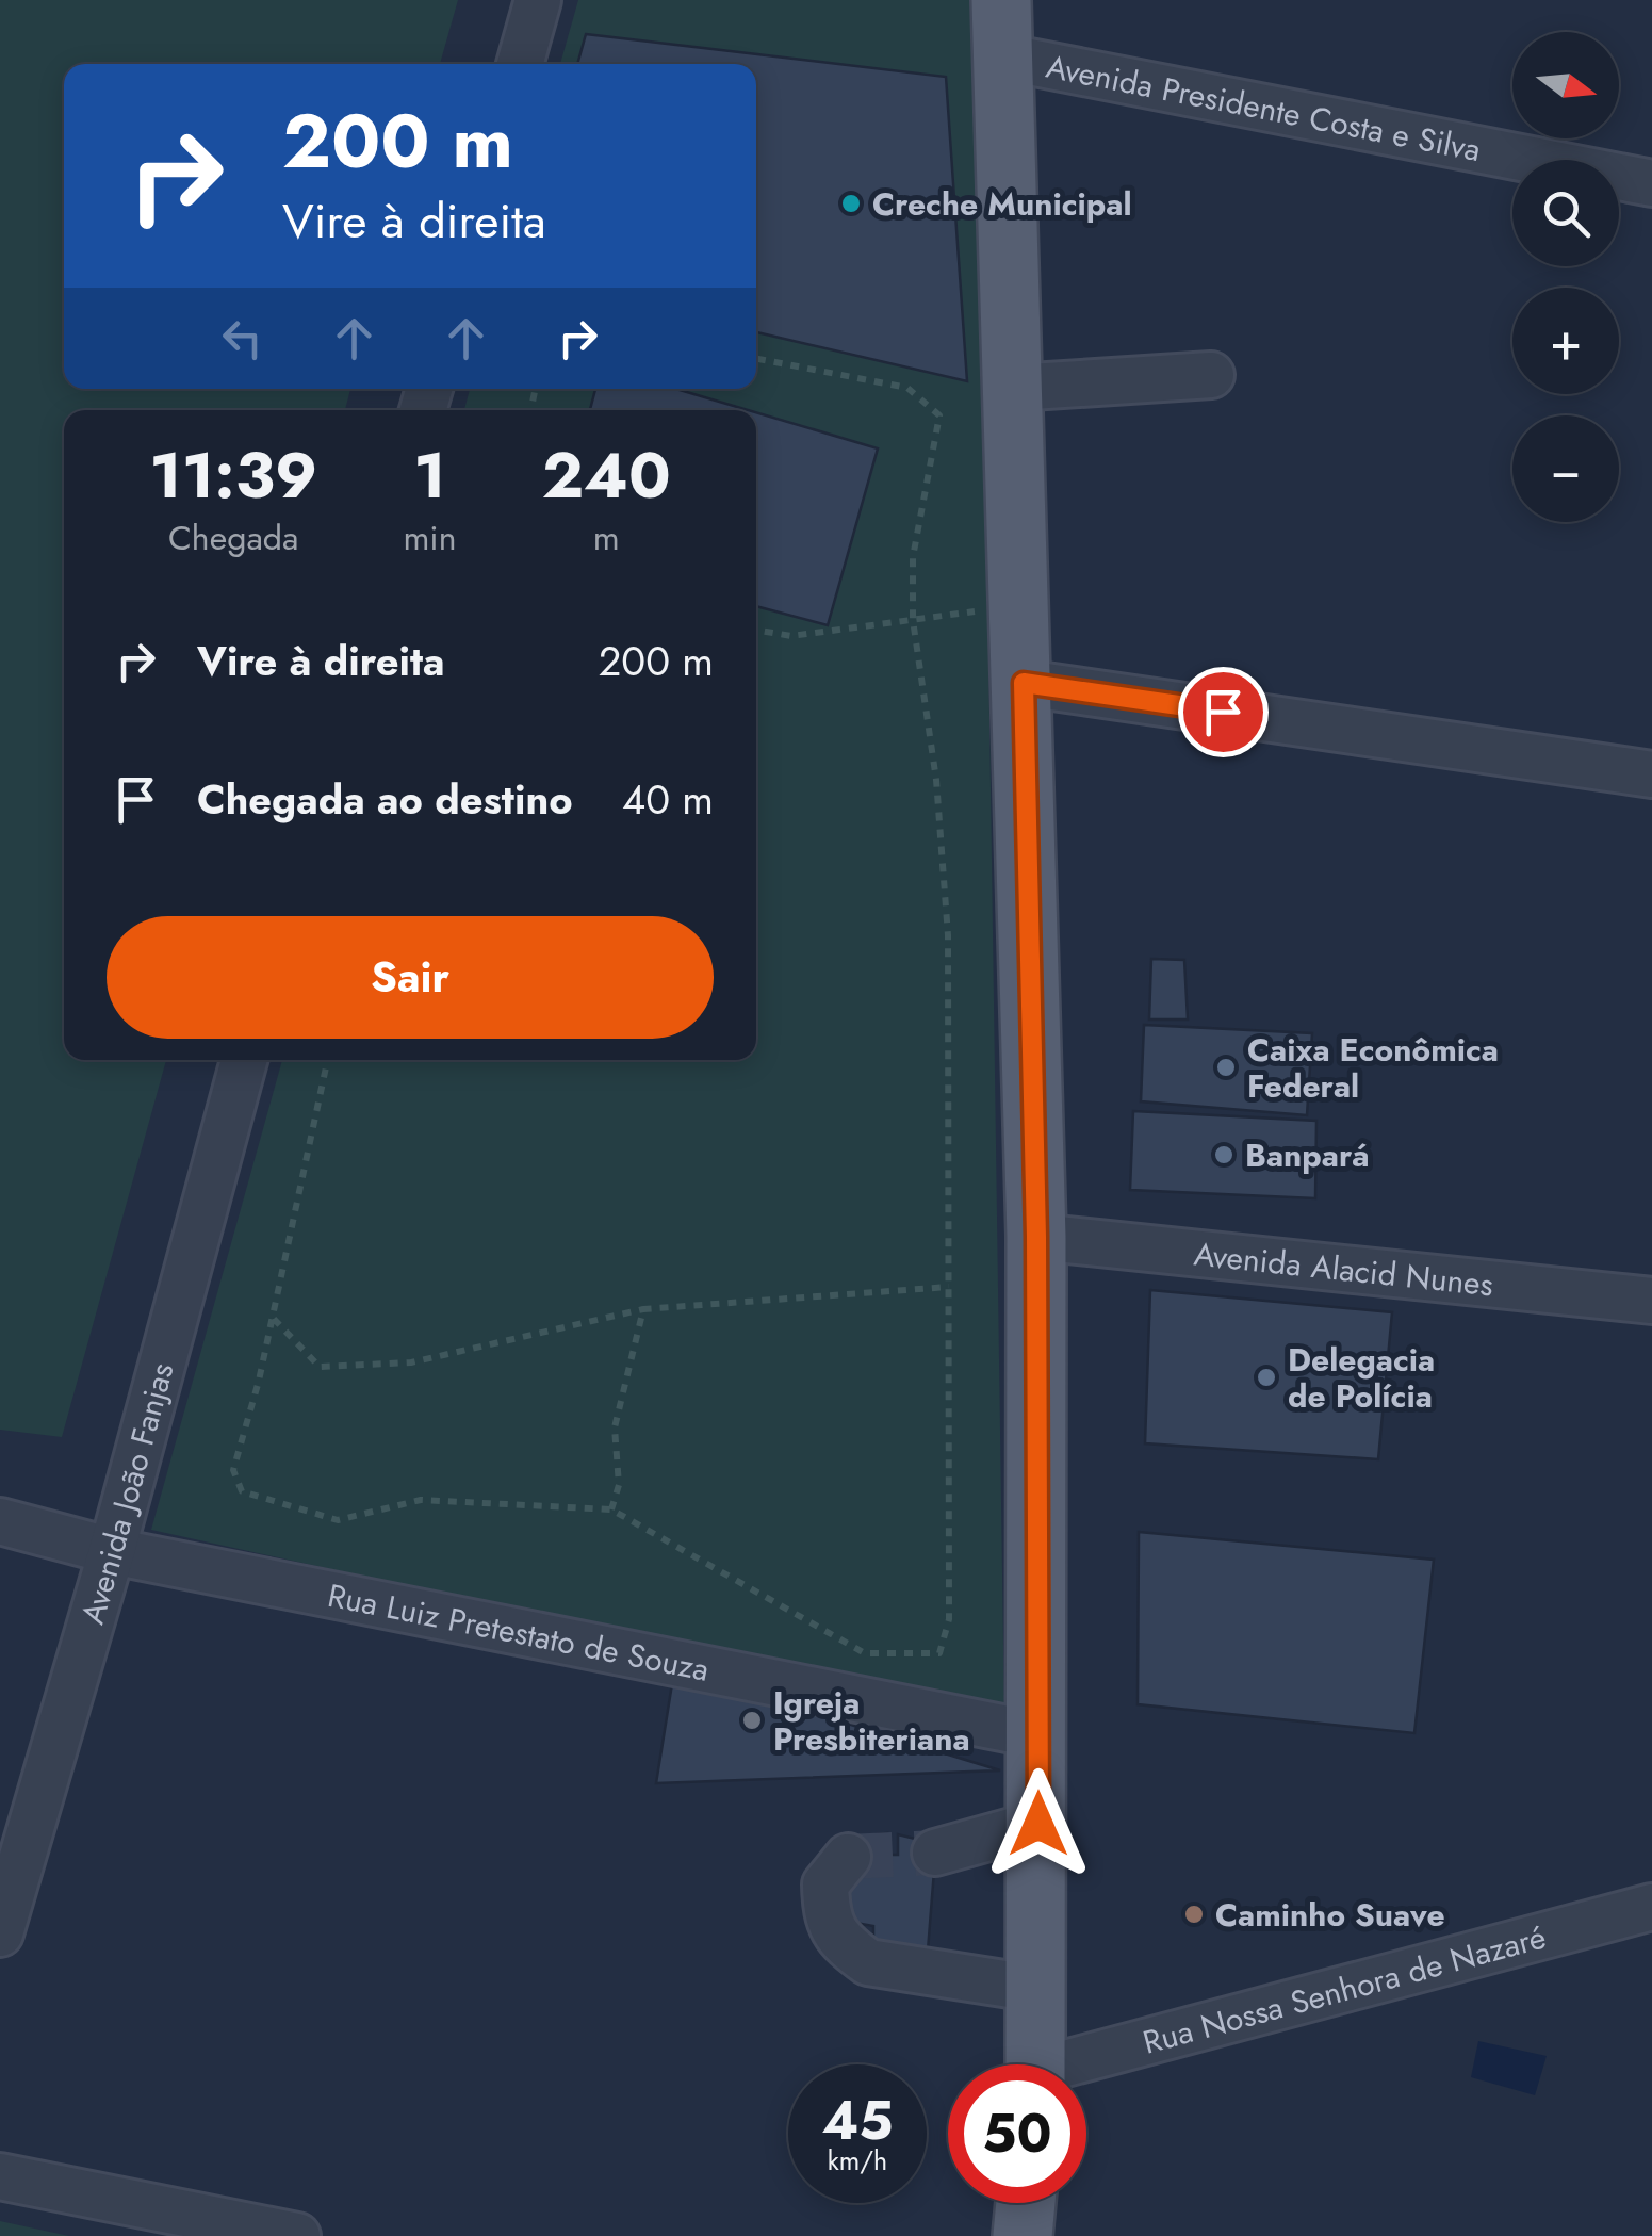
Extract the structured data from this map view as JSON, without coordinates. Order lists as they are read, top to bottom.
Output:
{
  "streets": {
    "street": [
      "Avenida Presidente Costa e Silva",
      "Avenida Alacid Nunes",
      "Avenida João Fanjas",
      "Rua Luiz Pretestato de Souza",
      "Rua Nossa Senhora de Nazaré"
    ]
  },
  "crossings": [
    ["Avenida João Fanjas", "Rua Luiz Pretestato de Souza"]
  ],
  "places": [
    "Creche Municipal",
    "Caixa Econômica Federal",
    "Banpará",
    "Delegacia de Polícia",
    "Igreja Presbiteriana",
    "Caminho Suave"
  ],
  "north": "right",
  "page": {
    "map_buttons": ["+", "−"],
    "turn": ["200 m", "Vire à direita"],
    "eta": [
      "11:39",
      "Chegada",
      "1",
      "min",
      "240",
      "m"
    ],
    "list": [
      {
        "name": "Vire à direita",
        "value": "200 m"
      },
      {
        "name": "Chegada ao destino",
        "value": "40 m"
      }
    ],
    "buttons": "Sair",
    "speed": "45 km/h",
    "limit": "50"
  }
}
